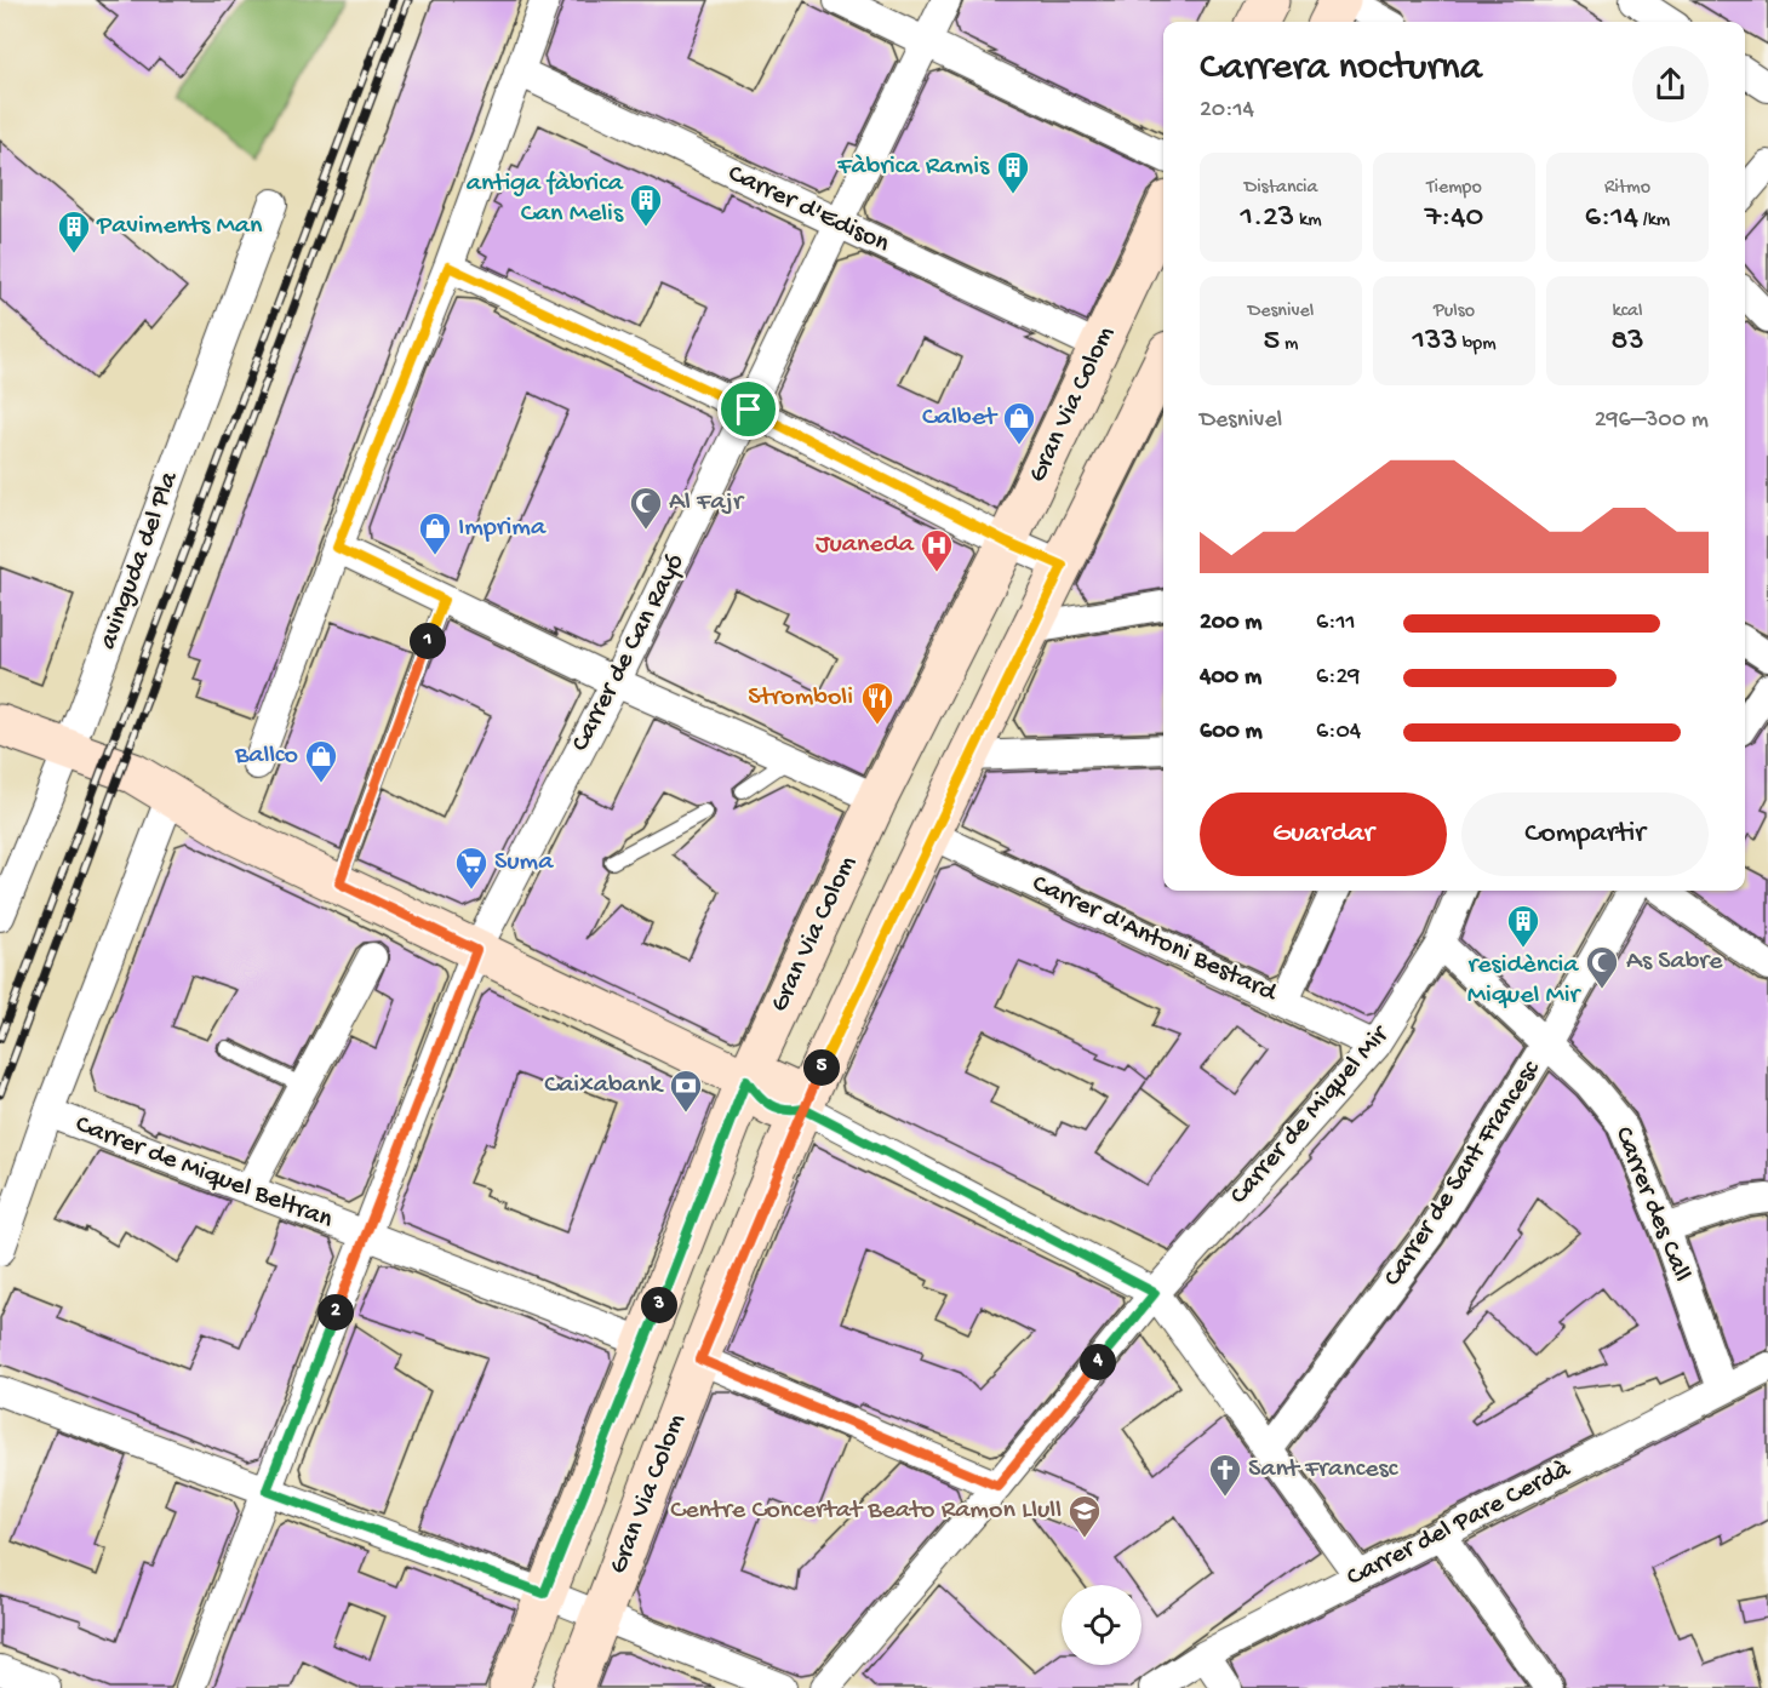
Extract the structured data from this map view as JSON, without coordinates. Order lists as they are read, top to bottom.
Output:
{
  "streets": {
    "main road": ["Gran Via Colom"],
    "street": [
      "Carrer d'Edison",
      "avinguda del Pla",
      "Carrer de Can Rayó",
      "Carrer d'Antoni Bestard",
      "Carrer de Miquel Mir",
      "Carrer de Miquel Beltran",
      "Carrer de Sant Francesc",
      "Carrer des Call",
      "Carrer del Pare Cerdà"
    ]
  },
  "crossings": [
    ["Carrer d'Edison", "Gran Via Colom"],
    ["Carrer d'Edison", "Carrer de Can Rayó"],
    ["Gran Via Colom", "Carrer d'Antoni Bestard"],
    ["Gran Via Colom", "Carrer de Miquel Beltran"],
    ["Carrer de Can Rayó", "Carrer de Miquel Beltran"],
    ["Carrer d'Antoni Bestard", "Carrer de Miquel Mir"],
    ["Carrer de Miquel Mir", "Carrer des Call"],
    ["Carrer de Sant Francesc", "Carrer des Call"],
    ["Carrer des Call", "Carrer del Pare Cerdà"]
  ],
  "places": {
    "building": [
      "Fàbrica Ramis",
      "antiga fàbrica Can Melis",
      "Paviments Man",
      "residència Miquel Mir"
    ],
    "shop": ["Calbet", "Imprima", "Ballco"],
    "mosque": ["Al Fajr", "As Sabre"],
    "hospital": ["Juaneda"],
    "restaurant": ["Stromboli"],
    "supermarket": ["Suma"],
    "bank": ["Caixabank"],
    "church": ["Sant Francesc"],
    "school or university": ["Centre Concertat Beato Ramon Llull"]
  },
  "page": {
    "heading": ["Carrera nocturna", "20:14"],
    "stats": [
      ["Distancia", "1.23 km"],
      ["Tiempo", "7:40"],
      ["Ritmo", "6:14 /km"],
      ["Desnivel", "5 m"],
      ["Pulso", "133 bpm"],
      ["kcal", "83"]
    ],
    "chart": ["Desnivel", "296–300 m"],
    "list": [
      {
        "name": "200 m",
        "note": "6:11"
      },
      {
        "name": "400 m",
        "note": "6:29"
      },
      {
        "name": "600 m",
        "note": "6:04"
      }
    ],
    "pins": [
      "1",
      "5",
      "3",
      "2",
      "4"
    ],
    "buttons": ["Guardar", "Compartir"]
  }
}
